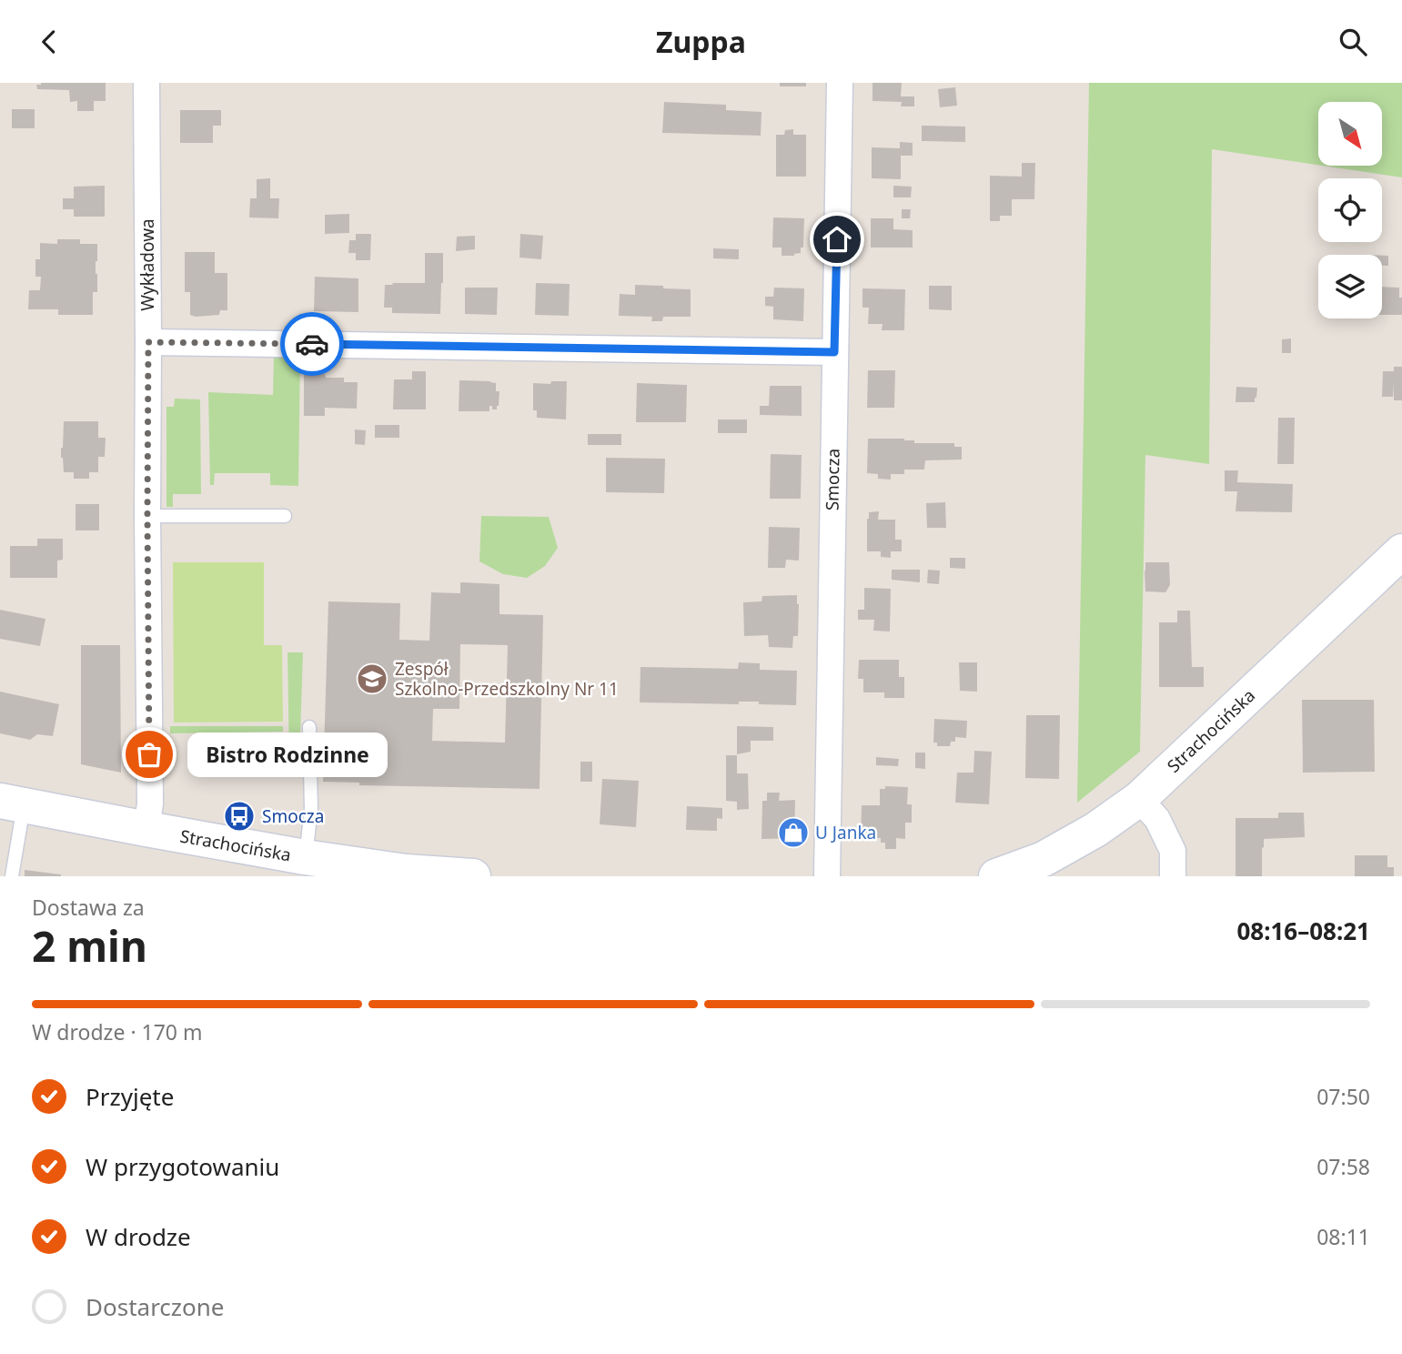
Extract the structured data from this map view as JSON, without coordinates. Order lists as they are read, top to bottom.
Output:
{
  "streets": {
    "main road": ["Strachocińska"],
    "street": ["Wykładowa", "Smocza"]
  },
  "crossings": [
    ["Wykładowa", "Strachocińska"]
  ],
  "places": {
    "school or university": ["Zespół Szkolno-Przedszkolny Nr 11"],
    "other": ["Bistro Rodzinne"],
    "bus stop": ["Smocza"],
    "shop": ["U Janka"]
  },
  "north": "bottom right",
  "page": {
    "header": "Zuppa",
    "bubble": "Bistro Rodzinne",
    "heading": ["2 min", "Dostawa za", "08:16–08:21"],
    "bar": "W drodze · 170 m",
    "list": [
      ["Przyjęte", "07:50"],
      ["W przygotowaniu", "07:58"],
      ["W drodze", "08:11"],
      "Dostarczone"
    ]
  }
}
